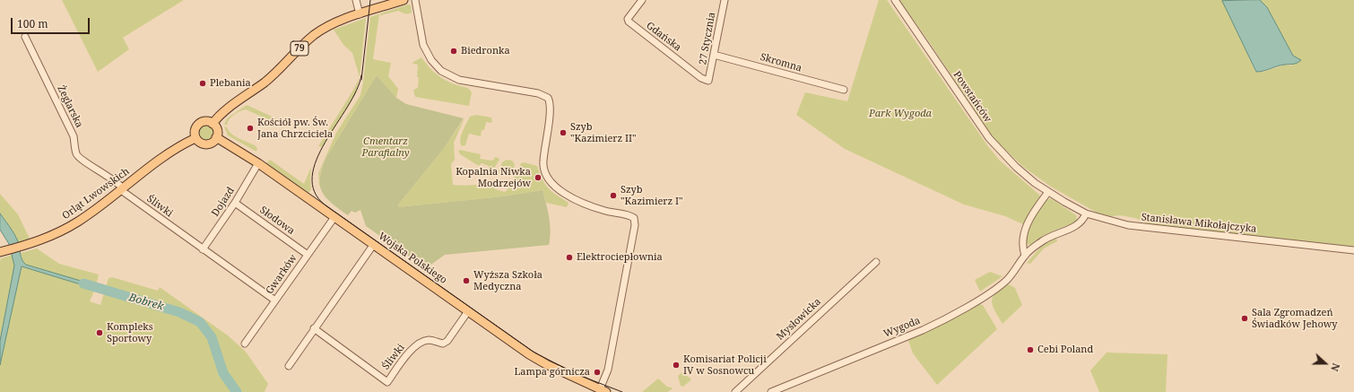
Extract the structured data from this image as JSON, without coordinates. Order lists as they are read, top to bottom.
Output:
{
  "streets": {
    "main road": ["79", "Orląt Lwowskich", "Wojska Polskiego"],
    "street": [
      "Gdańska",
      "27 Stycznia",
      "Skromna",
      "Powstańców",
      "Żeglarska",
      "Dojazd",
      "Śliwki",
      "Słodowa",
      "Stanisława Mikołajczyka",
      "Gwarków",
      "Mysłowicka",
      "Wygoda"
    ]
  },
  "crossings": [
    ["Gdańska", "27 Stycznia"],
    ["27 Stycznia", "Skromna"],
    ["79", "Orląt Lwowskich"],
    ["79", "Wojska Polskiego"],
    ["Powstańców", "Stanisława Mikołajczyka"],
    ["Żeglarska", "Orląt Lwowskich"],
    ["Żeglarska", "Śliwki"],
    ["Orląt Lwowskich", "Śliwki"],
    ["Orląt Lwowskich", "Wojska Polskiego"],
    ["Dojazd", "Śliwki"],
    ["Dojazd", "Słodowa"],
    ["Dojazd", "Wojska Polskiego"],
    ["Śliwki", "Wojska Polskiego"],
    ["Śliwki", "Gwarków"],
    ["Słodowa", "Gwarków"],
    ["Stanisława Mikołajczyka", "Wygoda"],
    ["Wojska Polskiego", "Gwarków"]
  ],
  "water": ["Bobrek"],
  "parks": ["Park Wygoda", "Cmentarz Parafialny"],
  "places": [
    "Biedronka",
    "Plebania",
    "Kościół pw. Św. Jana Chrzciciela",
    "Szyb \"Kazimierz II\"",
    "Kopalnia Niwka Modrzejów",
    "Szyb \"Kazimierz I\"",
    "Elektrociepłownia",
    "Wyższa Szkoła Medyczna",
    "Sala Zgromadzeń Świadków Jehowy",
    "Kompleks Sportowy",
    "Cebi Poland",
    "Komisariat Policji IV w Sosnowcu",
    "Lampa górnicza"
  ],
  "scale_bar": "100 m",
  "north": "right"
}
